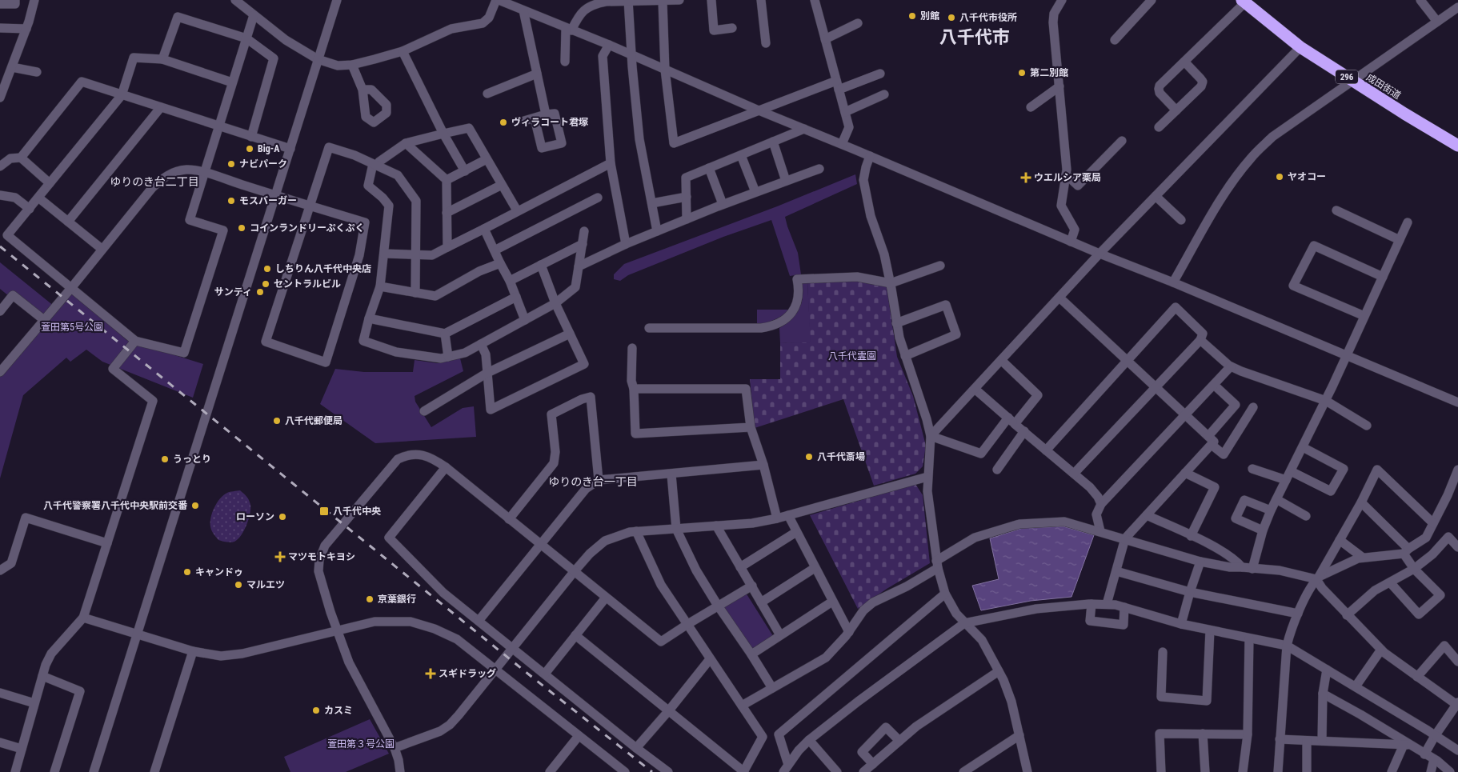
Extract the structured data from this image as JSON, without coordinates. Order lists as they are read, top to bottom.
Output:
{
  "streets": {
    "highway": ["296", "成田街道"]
  },
  "districts": ["八千代市", "ゆりのき台二丁目", "ゆりのき台一丁目"],
  "parks": ["萱田第5号公園", "八千代霊園", "萱田第３号公園"],
  "places": {
    "other": [
      "別館",
      "八千代市役所",
      "第二別館",
      "ヴィラコート君塚",
      "Big-A",
      "ナビパーク",
      "ヤオコー",
      "モスバーガー",
      "コインランドリーぷくぷく",
      "しちりん八千代中央店",
      "セントラルビル",
      "サンティ",
      "八千代郵便局",
      "八千代斎場",
      "うっとり",
      "八千代警察署八千代中央駅前交番",
      "ローソン",
      "キャンドゥ",
      "マルエツ",
      "京葉銀行",
      "カスミ"
    ],
    "health": ["ウエルシア薬局", "マツモトキヨシ", "スギドラッグ"],
    "transit": ["八千代中央"]
  }
}
